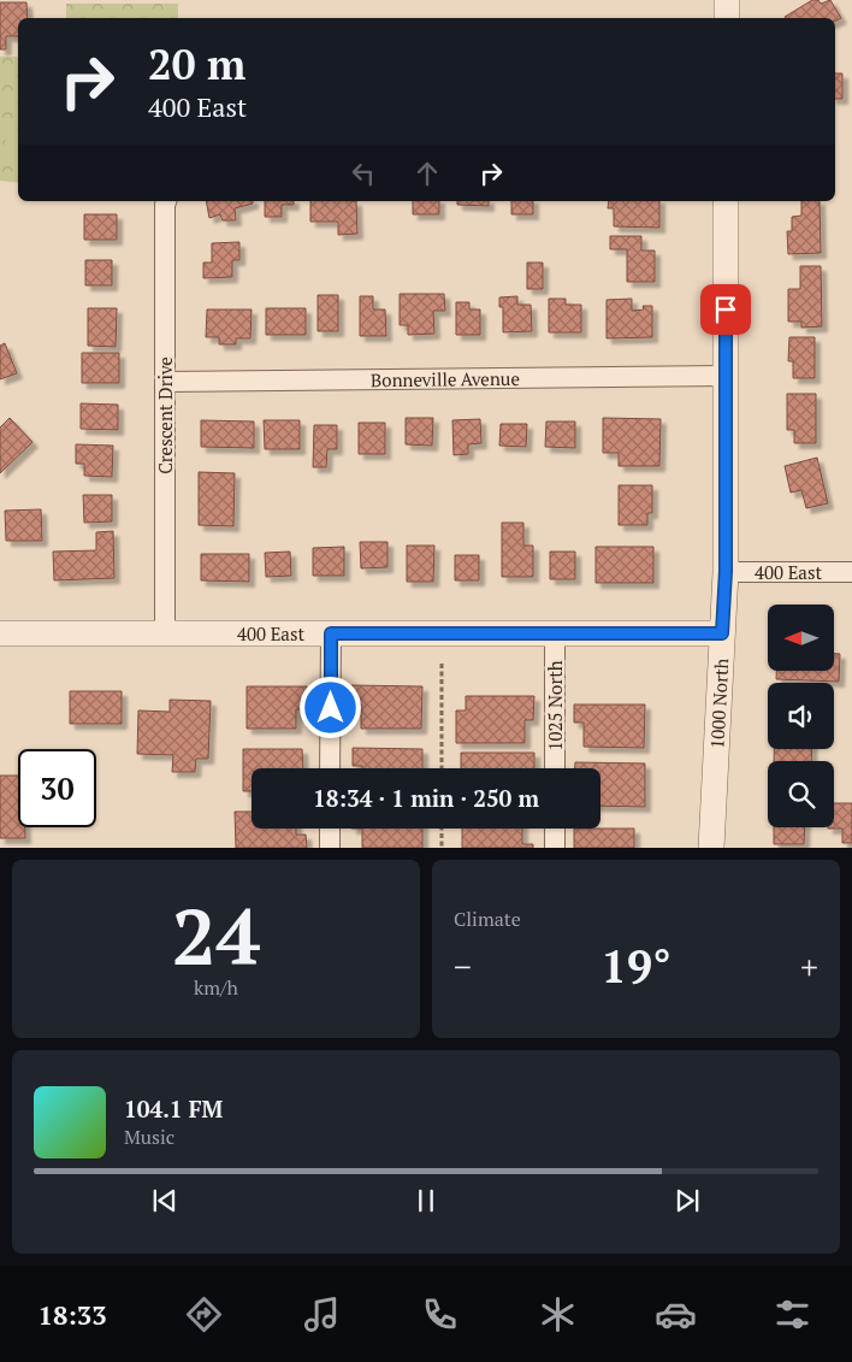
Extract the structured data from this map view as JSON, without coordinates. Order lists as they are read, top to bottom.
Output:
{
  "streets": {
    "street": [
      "Bonneville Avenue",
      "Crescent Drive",
      "400 East",
      "1000 North",
      "1025 North"
    ]
  },
  "crossings": [
    ["Bonneville Avenue", "Crescent Drive"],
    ["Bonneville Avenue", "1000 North"],
    ["Crescent Drive", "400 East"],
    ["400 East", "1000 North"],
    ["400 East", "1025 North"]
  ],
  "north": "left",
  "page": {
    "turn": ["20 m", "400 East"],
    "limit": "30",
    "trip": "18:34 · 1 min · 250 m",
    "tile": [
      ["24", "km/h"],
      "Climate"
    ],
    "heat": ["−", "19°", "+"],
    "song": ["104.1 FM", "Music"],
    "tabs": "18:33"
  }
}
